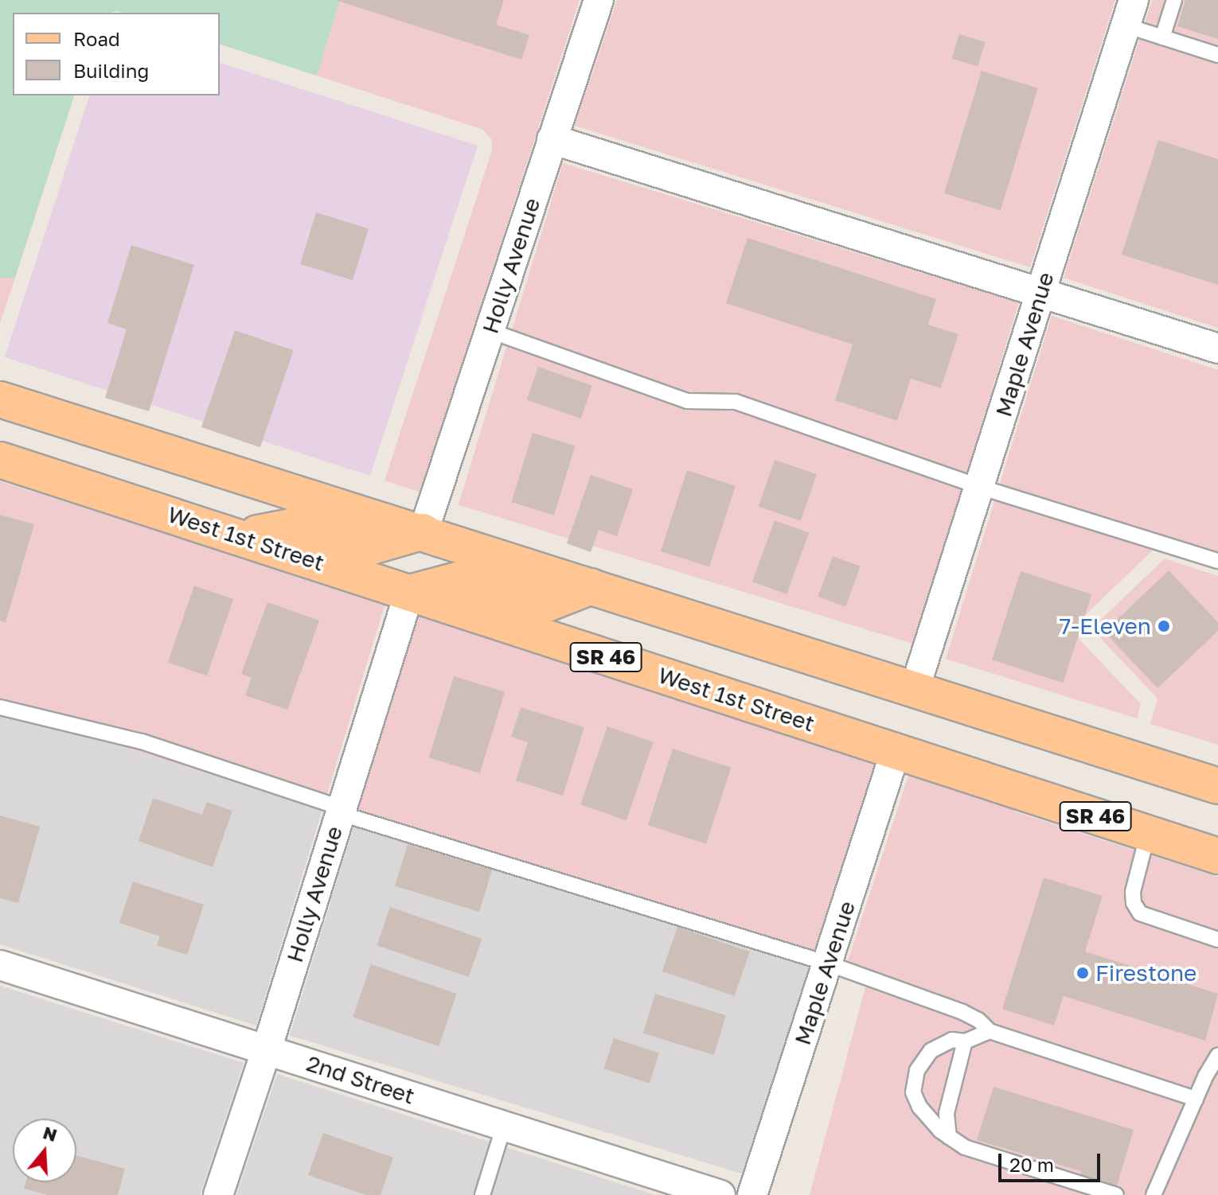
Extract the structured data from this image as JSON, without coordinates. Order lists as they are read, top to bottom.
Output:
{
  "streets": {
    "main road": ["West 1st Street", "SR 46"],
    "street": ["Holly Avenue", "Maple Avenue", "2nd Street"]
  },
  "crossings": [
    ["Holly Avenue", "West 1st Street"],
    ["Holly Avenue", "2nd Street"],
    ["Maple Avenue", "West 1st Street"]
  ],
  "places": ["7-Eleven", "Firestone"],
  "legend": ["Road", "Building"],
  "scale_bar": "20 m",
  "north": "top"
}
